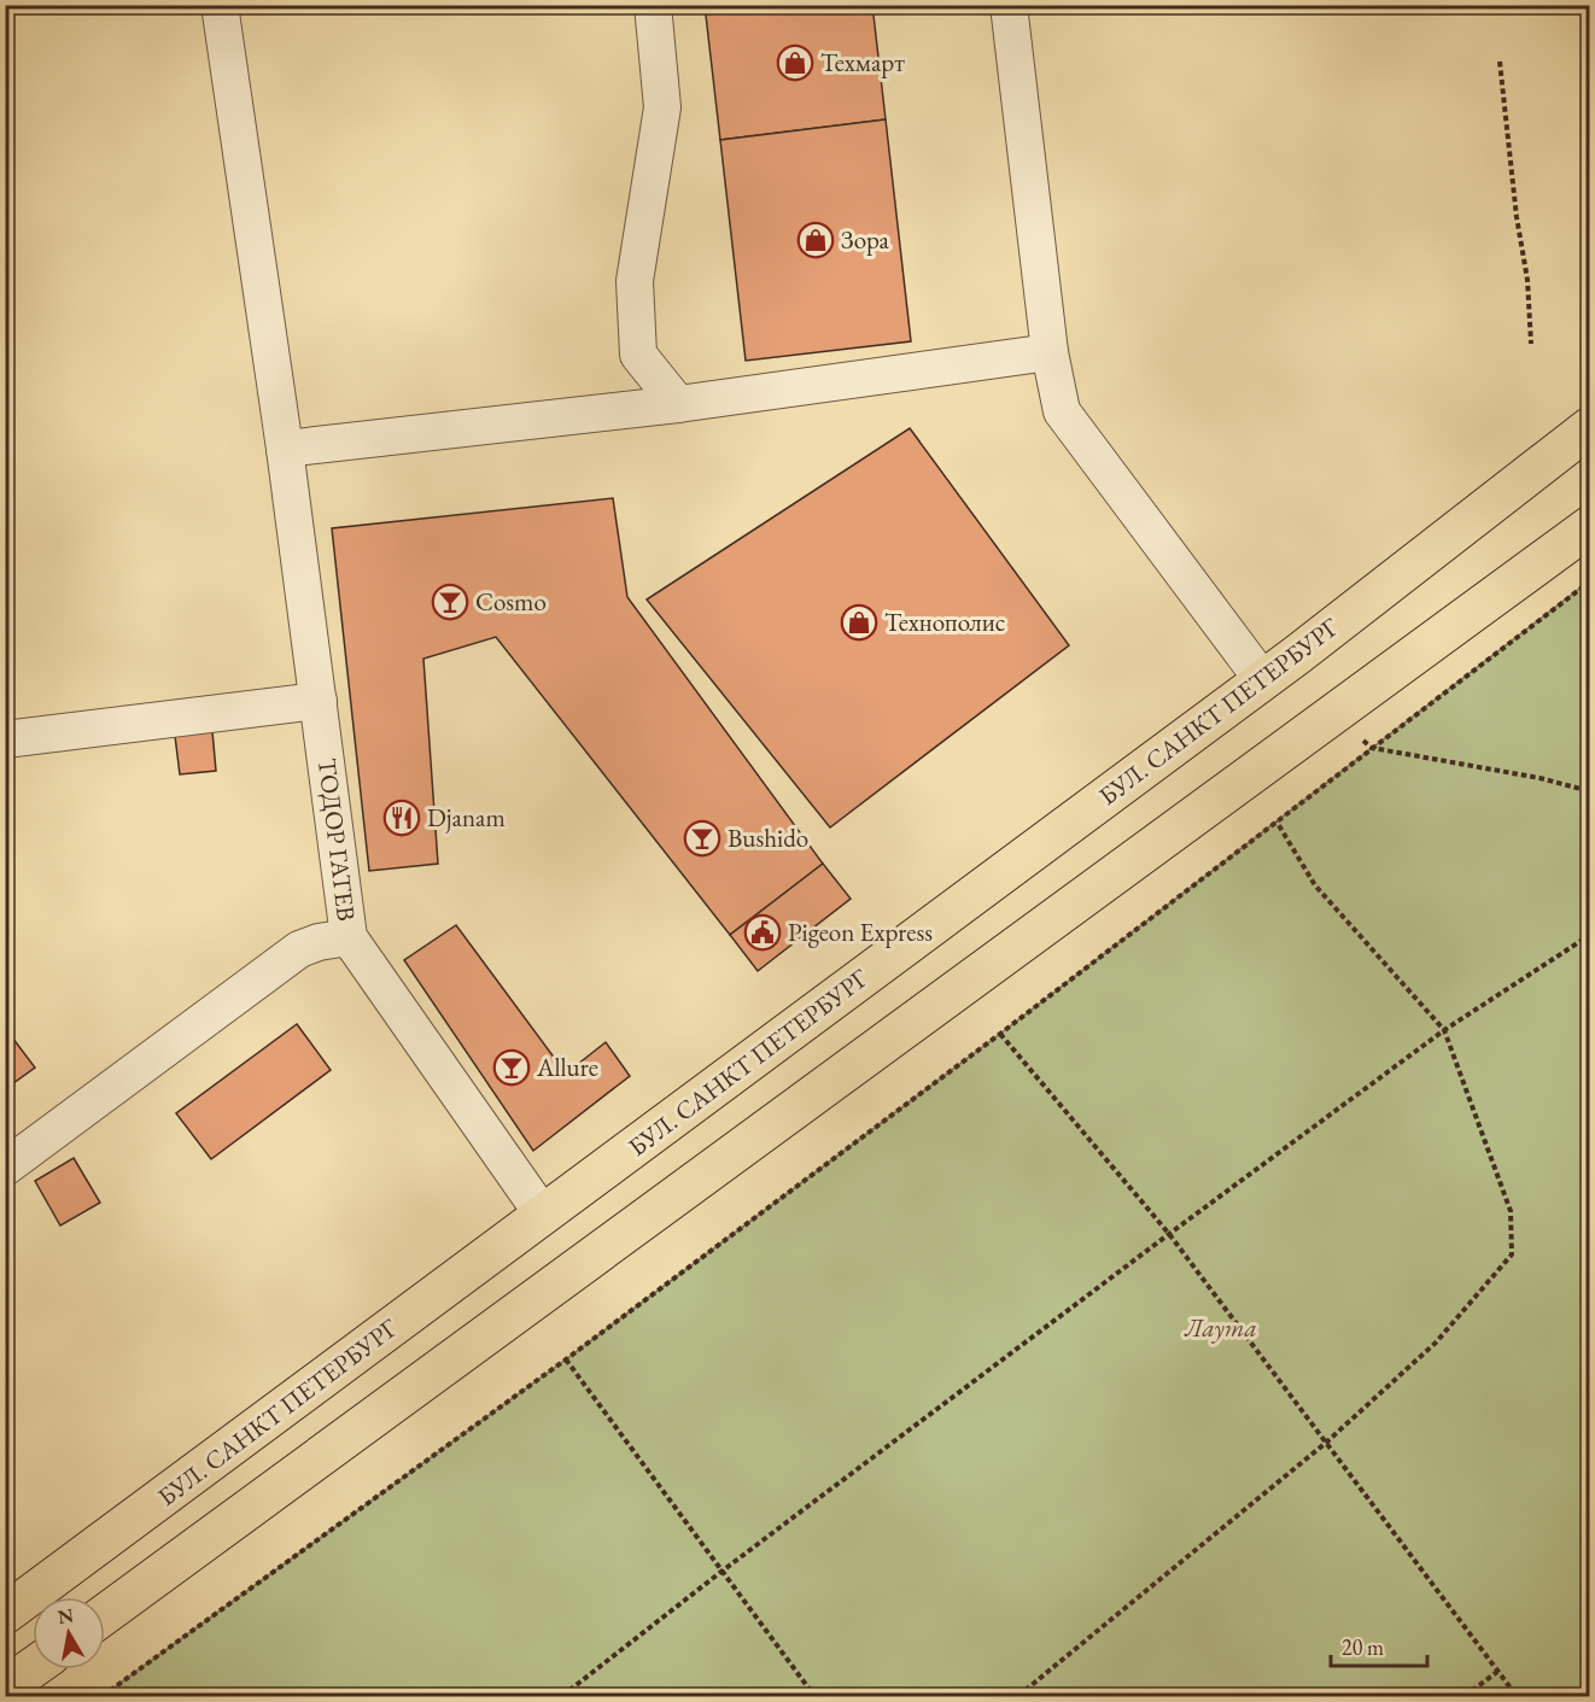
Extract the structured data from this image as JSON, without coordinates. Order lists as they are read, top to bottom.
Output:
{
  "streets": {
    "main road": ["БУЛ. САНКТ ПЕТЕРБУРГ"],
    "street": ["ТОДОР ГАТЕВ"]
  },
  "crossings": [
    ["БУЛ. САНКТ ПЕТЕРБУРГ", "ТОДОР ГАТЕВ"]
  ],
  "parks": ["Лаута"],
  "places": {
    "shop": ["Техмарт", "Зора", "Технополис"],
    "bar": ["Cosmo", "Bushido", "Allure"],
    "restaurant": ["Djanam"],
    "public building": ["Pigeon Express"]
  },
  "scale_bar": "20 m",
  "north": "top"
}
